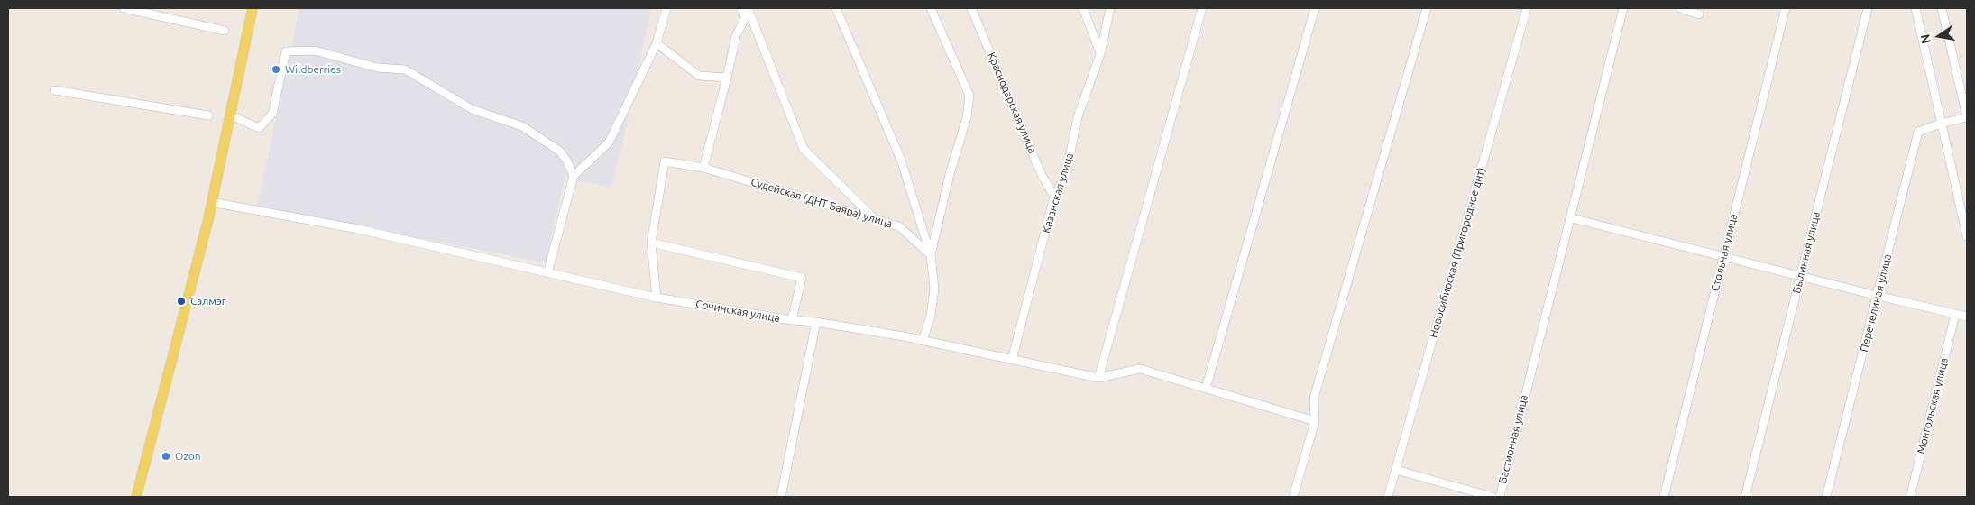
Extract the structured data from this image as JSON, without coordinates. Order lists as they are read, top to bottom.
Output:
{
  "streets": {
    "street": [
      "Краснодарская улица",
      "Казанская улица",
      "Судейская (ДНТ Баяра) улица",
      "Новосибирская (Пригородное днт)",
      "Стольная улица",
      "Былинная улица",
      "Перепелиная улица",
      "Сочинская улица",
      "Монгольская улица",
      "Бастионная улица"
    ]
  },
  "crossings": [
    ["Краснодарская улица", "Казанская улица"],
    ["Судейская (ДНТ Баяра) улица", "Сочинская улица"]
  ],
  "places": ["Wildberries", "Сэлмэг", "Ozon"],
  "north": "left"
}
